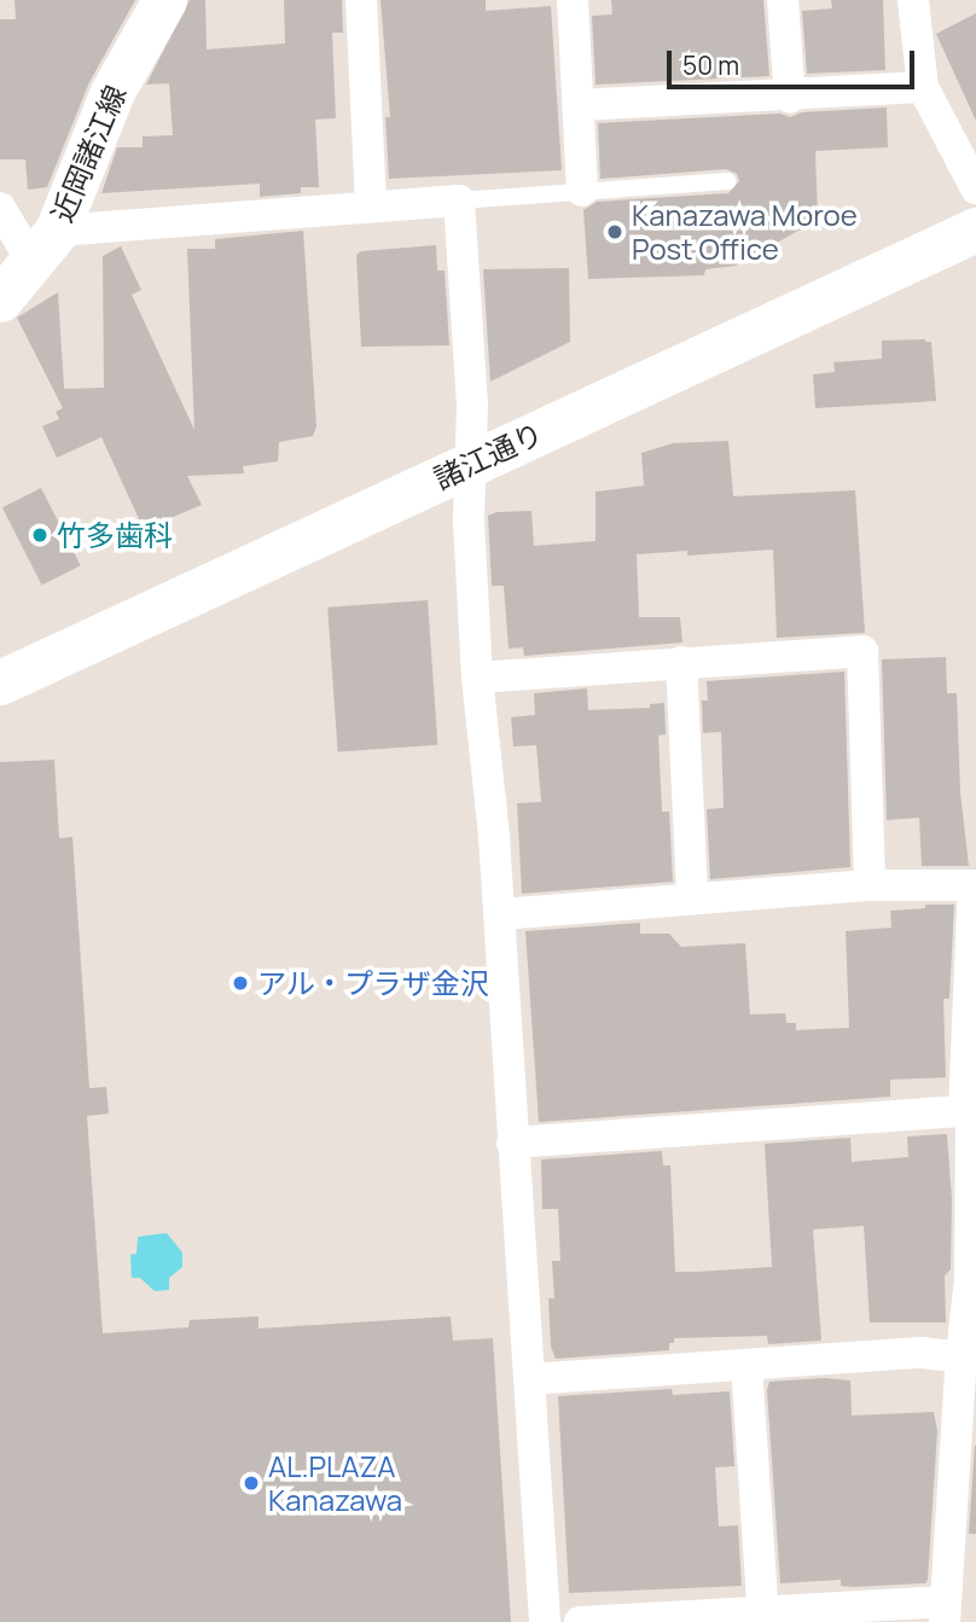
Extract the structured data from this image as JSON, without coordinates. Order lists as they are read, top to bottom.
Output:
{
  "streets": {
    "street": ["近岡諸江線", "諸江通り"]
  },
  "places": [
    "Kanazawa Moroe Post Office",
    "竹多歯科",
    "アル・プラザ金沢",
    "AL.PLAZA Kanazawa"
  ],
  "scale_bar": "50 m"
}
